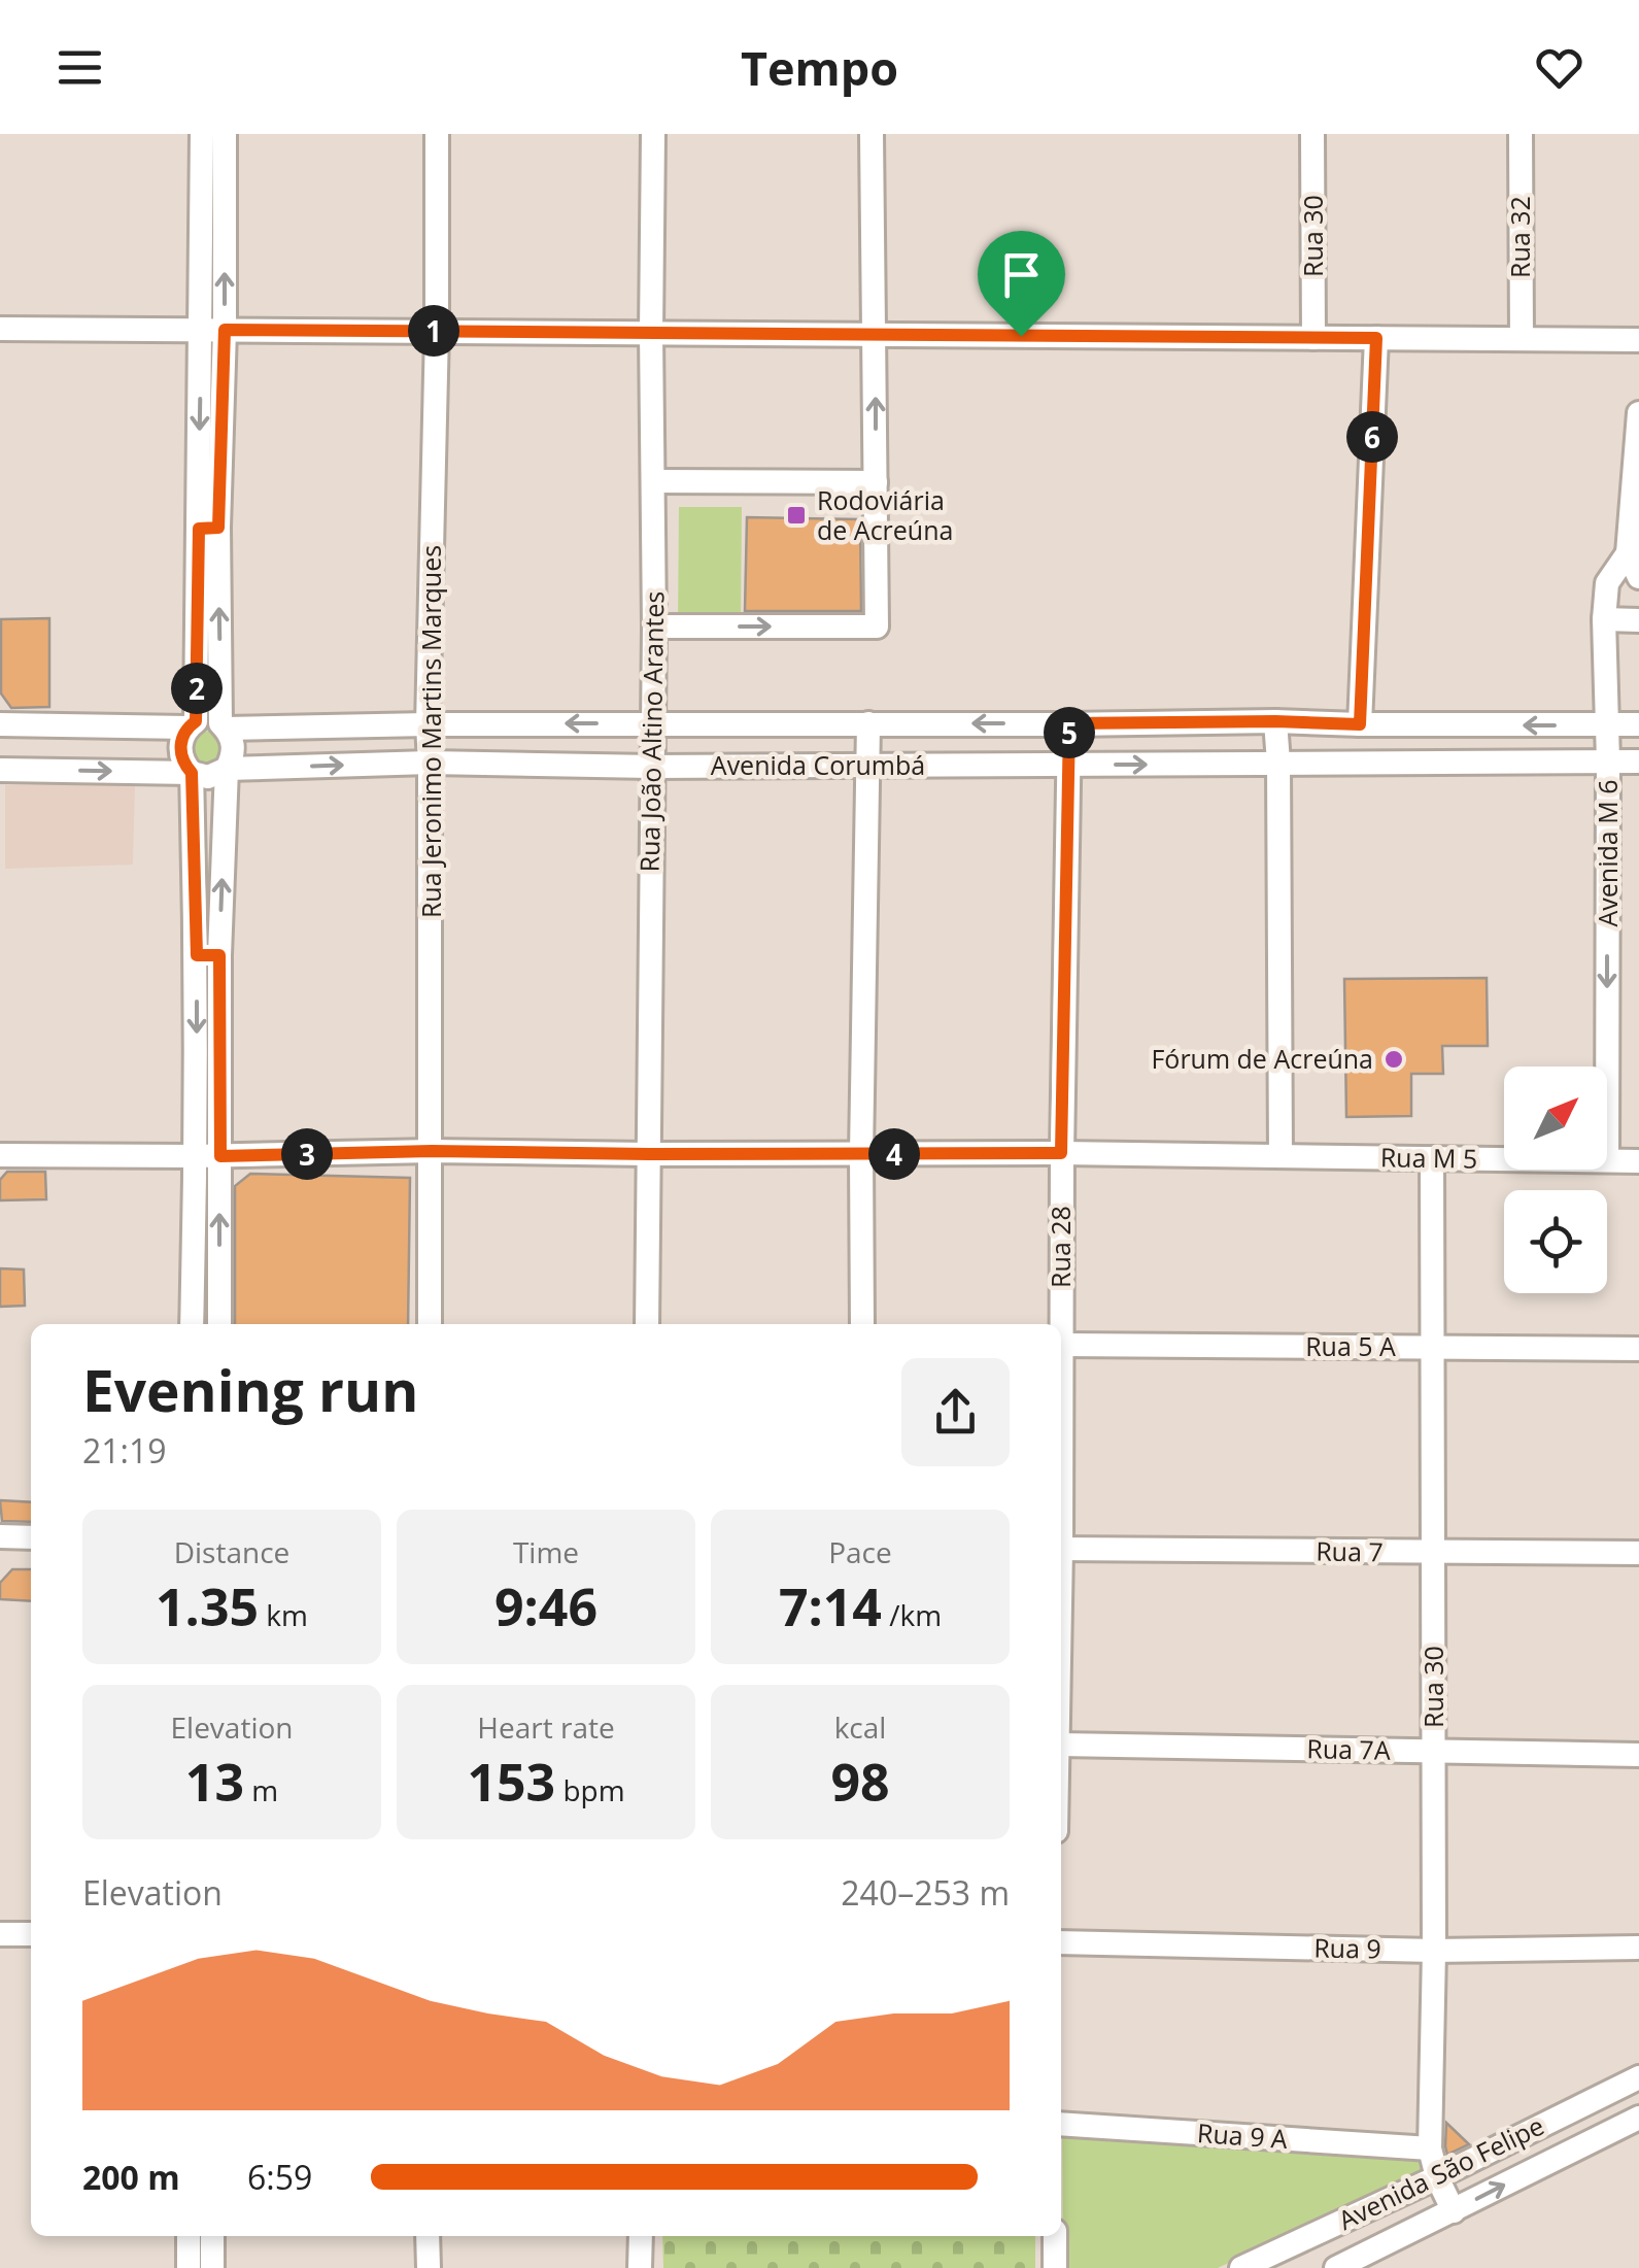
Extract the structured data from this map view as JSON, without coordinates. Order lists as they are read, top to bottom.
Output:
{
  "streets": {
    "street": [
      "Rua 30",
      "Rua 32",
      "Rua Jeronimo Martins Marques",
      "Rua João Altino Arantes",
      "Avenida Corumbá",
      "Avenida M 6",
      "Rua M 5",
      "Rua 28",
      "Rua 5 A",
      "Rua 7",
      "Rua 7A",
      "Rua 9",
      "Rua 9 A",
      "Avenida São Felipe"
    ]
  },
  "crossings": [
    ["Rua 30", "Rua M 5"],
    ["Rua 30", "Rua 5 A"],
    ["Rua 30", "Rua 7"],
    ["Rua 30", "Rua 7A"],
    ["Rua 30", "Rua 9"],
    ["Rua 30", "Rua 9 A"],
    ["Rua 30", "Avenida São Felipe"],
    ["Rua Jeronimo Martins Marques", "Avenida Corumbá"],
    ["Rua Jeronimo Martins Marques", "Rua M 5"],
    ["Rua João Altino Arantes", "Avenida Corumbá"],
    ["Rua João Altino Arantes", "Rua M 5"],
    ["Avenida Corumbá", "Avenida M 6"],
    ["Avenida Corumbá", "Rua 28"],
    ["Avenida M 6", "Rua M 5"],
    ["Rua M 5", "Rua 28"],
    ["Rua 28", "Rua 5 A"]
  ],
  "one_way": ["Avenida M 6"],
  "places": {
    "transit": ["Rodoviária de Acreúna"],
    "other": ["Fórum de Acreúna"]
  },
  "north": "top right",
  "page": {
    "header": "Tempo",
    "pins": [
      "1",
      "6",
      "2",
      "5",
      "3",
      "4"
    ],
    "heading": ["Evening run", "21:19"],
    "stats": [
      ["Distance", "1.35 km"],
      ["Time", "9:46"],
      ["Pace", "7:14 /km"],
      ["Elevation", "13 m"],
      ["Heart rate", "153 bpm"],
      ["kcal", "98"]
    ],
    "chart": ["Elevation", "240–253 m"],
    "list": [
      {
        "name": "200 m",
        "note": "6:59"
      }
    ]
  }
}
